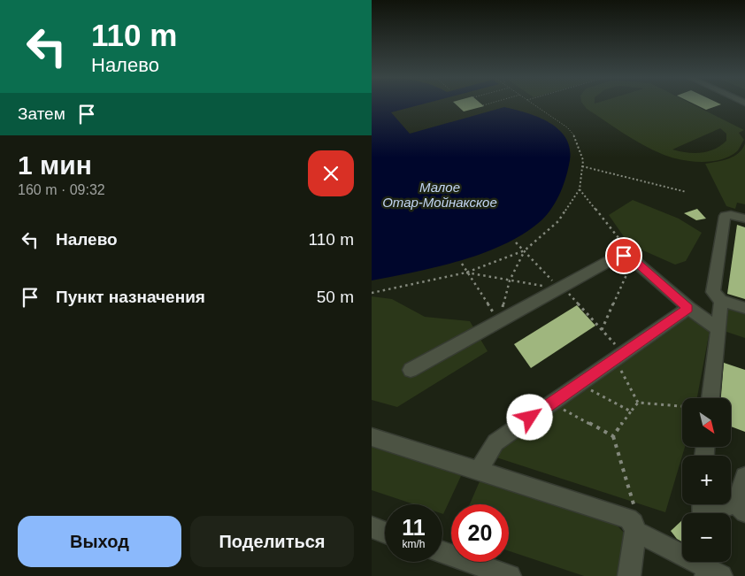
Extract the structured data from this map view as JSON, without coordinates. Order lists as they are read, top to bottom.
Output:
{
  "water": ["Малое Отар-Мойнакское"],
  "north": "bottom right",
  "page": {
    "turn": ["110 m", "Налево"],
    "then": "Затем",
    "heading": ["1 мин", "160 m · 09:32"],
    "list": [
      {
        "name": "Налево",
        "value": "110 m"
      },
      {
        "name": "Пункт назначения",
        "value": "50 m"
      }
    ],
    "map_buttons": ["+", "−"],
    "speed": "11 km/h",
    "limit": "20",
    "buttons": ["Выход", "Поделиться"]
  }
}
